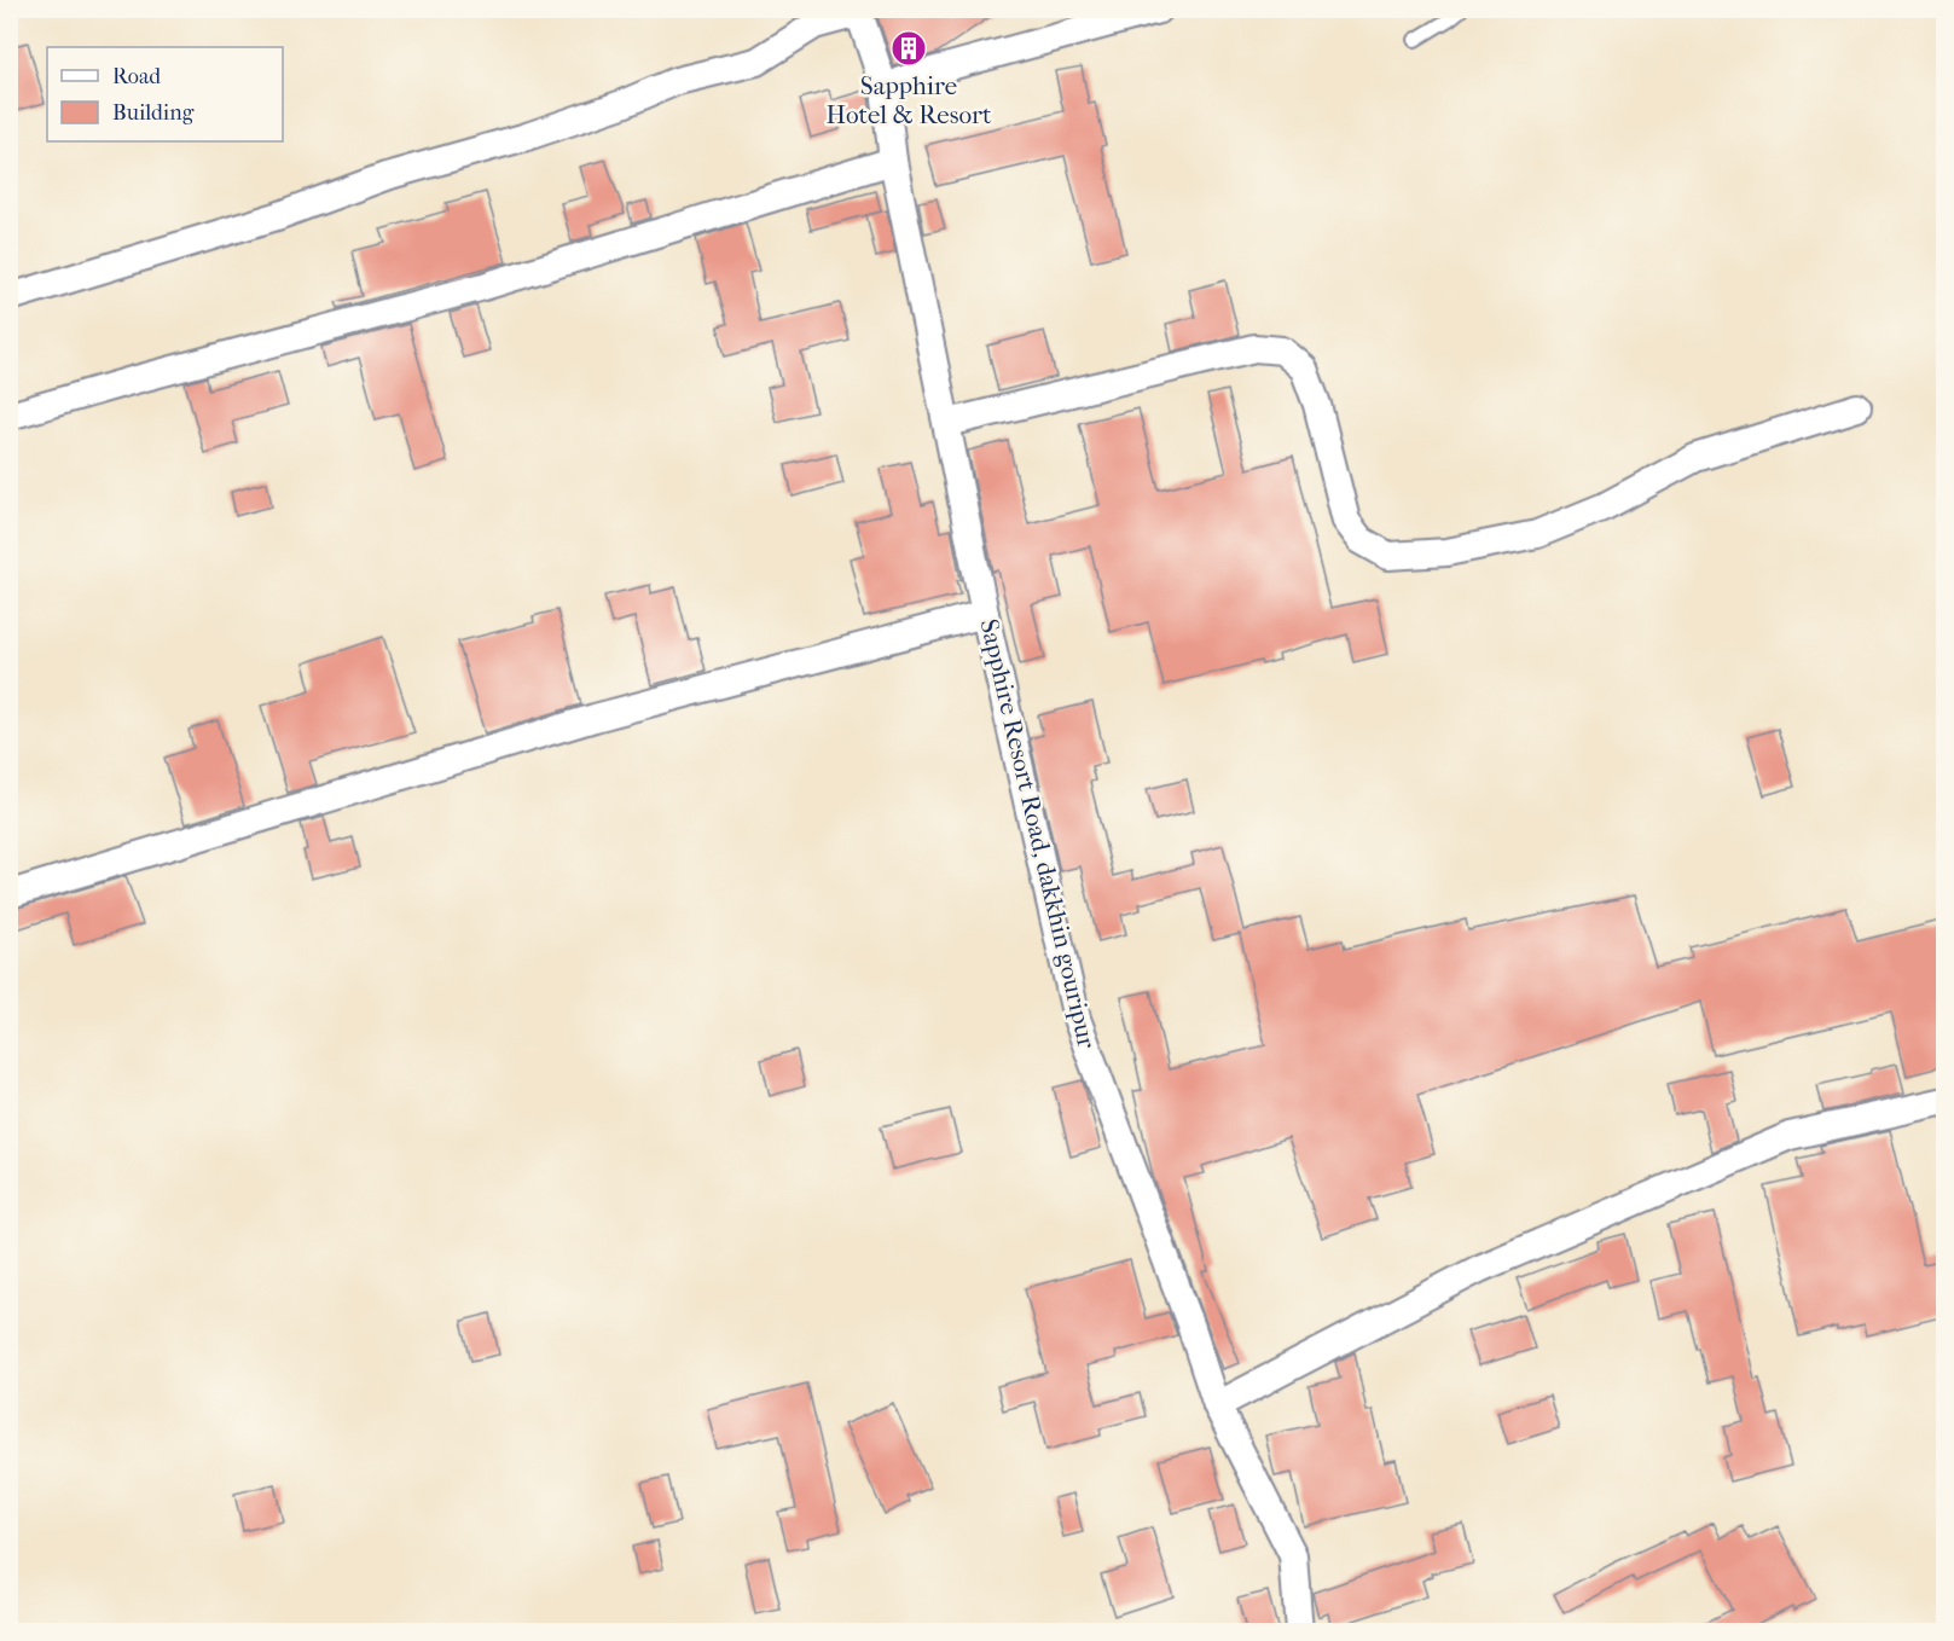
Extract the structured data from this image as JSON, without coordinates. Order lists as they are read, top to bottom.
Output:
{
  "streets": {
    "street": ["Sapphire Resort Road, dakkhin gouripur"]
  },
  "places": {
    "building": ["Sapphire Hotel & Resort"]
  },
  "legend": ["Road", "Building"]
}
